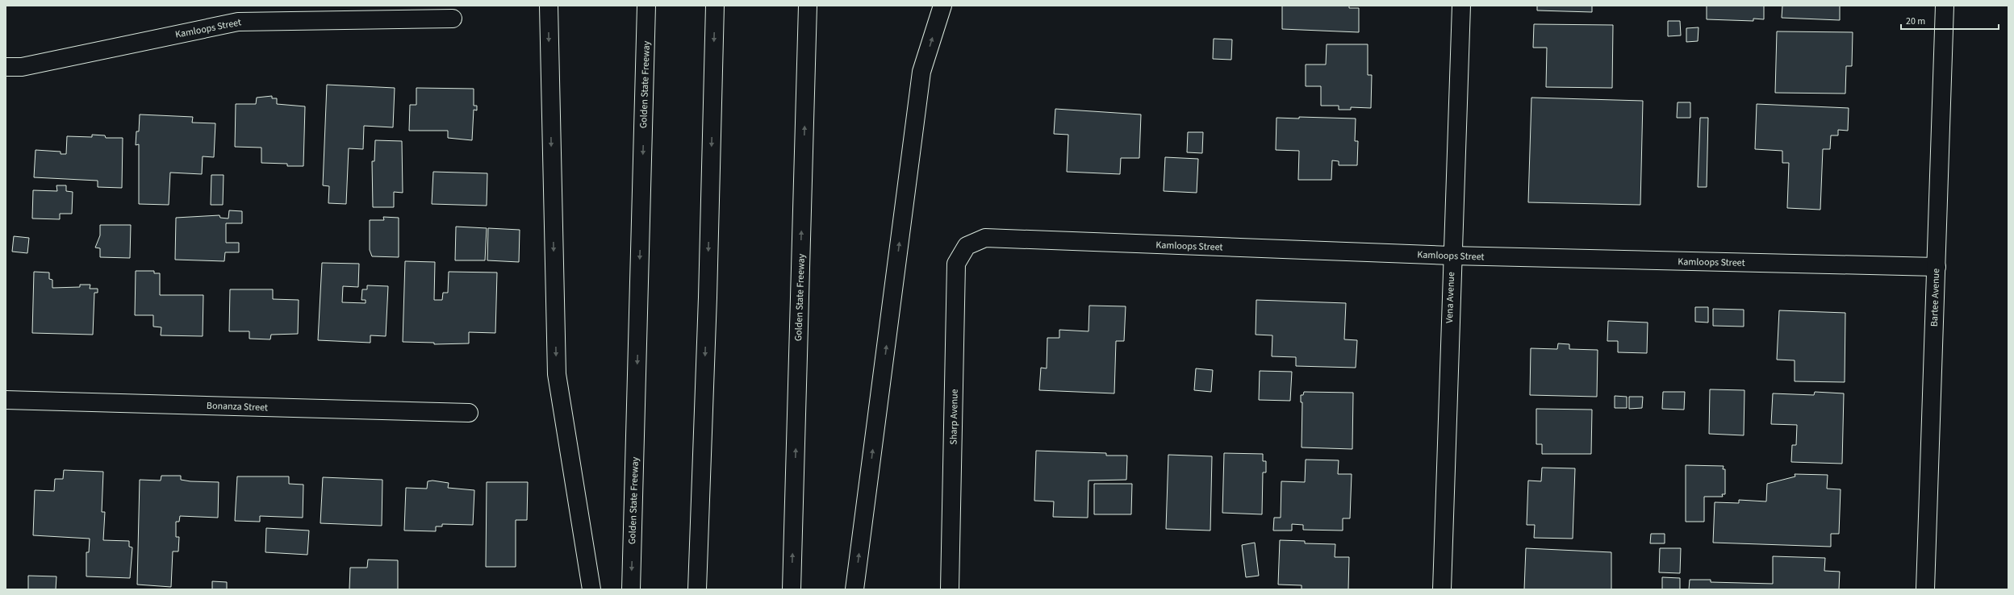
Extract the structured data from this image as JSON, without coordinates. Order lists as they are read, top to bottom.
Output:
{
  "streets": {
    "main road": [
      "Kamloops Street",
      "Golden State Freeway",
      "Vena Avenue",
      "Bartee Avenue",
      "Bonanza Street",
      "Sharp Avenue"
    ]
  },
  "crossings": [
    ["Kamloops Street", "Vena Avenue"],
    ["Kamloops Street", "Bartee Avenue"],
    ["Kamloops Street", "Sharp Avenue"]
  ],
  "scale_bar": "20 m"
}
